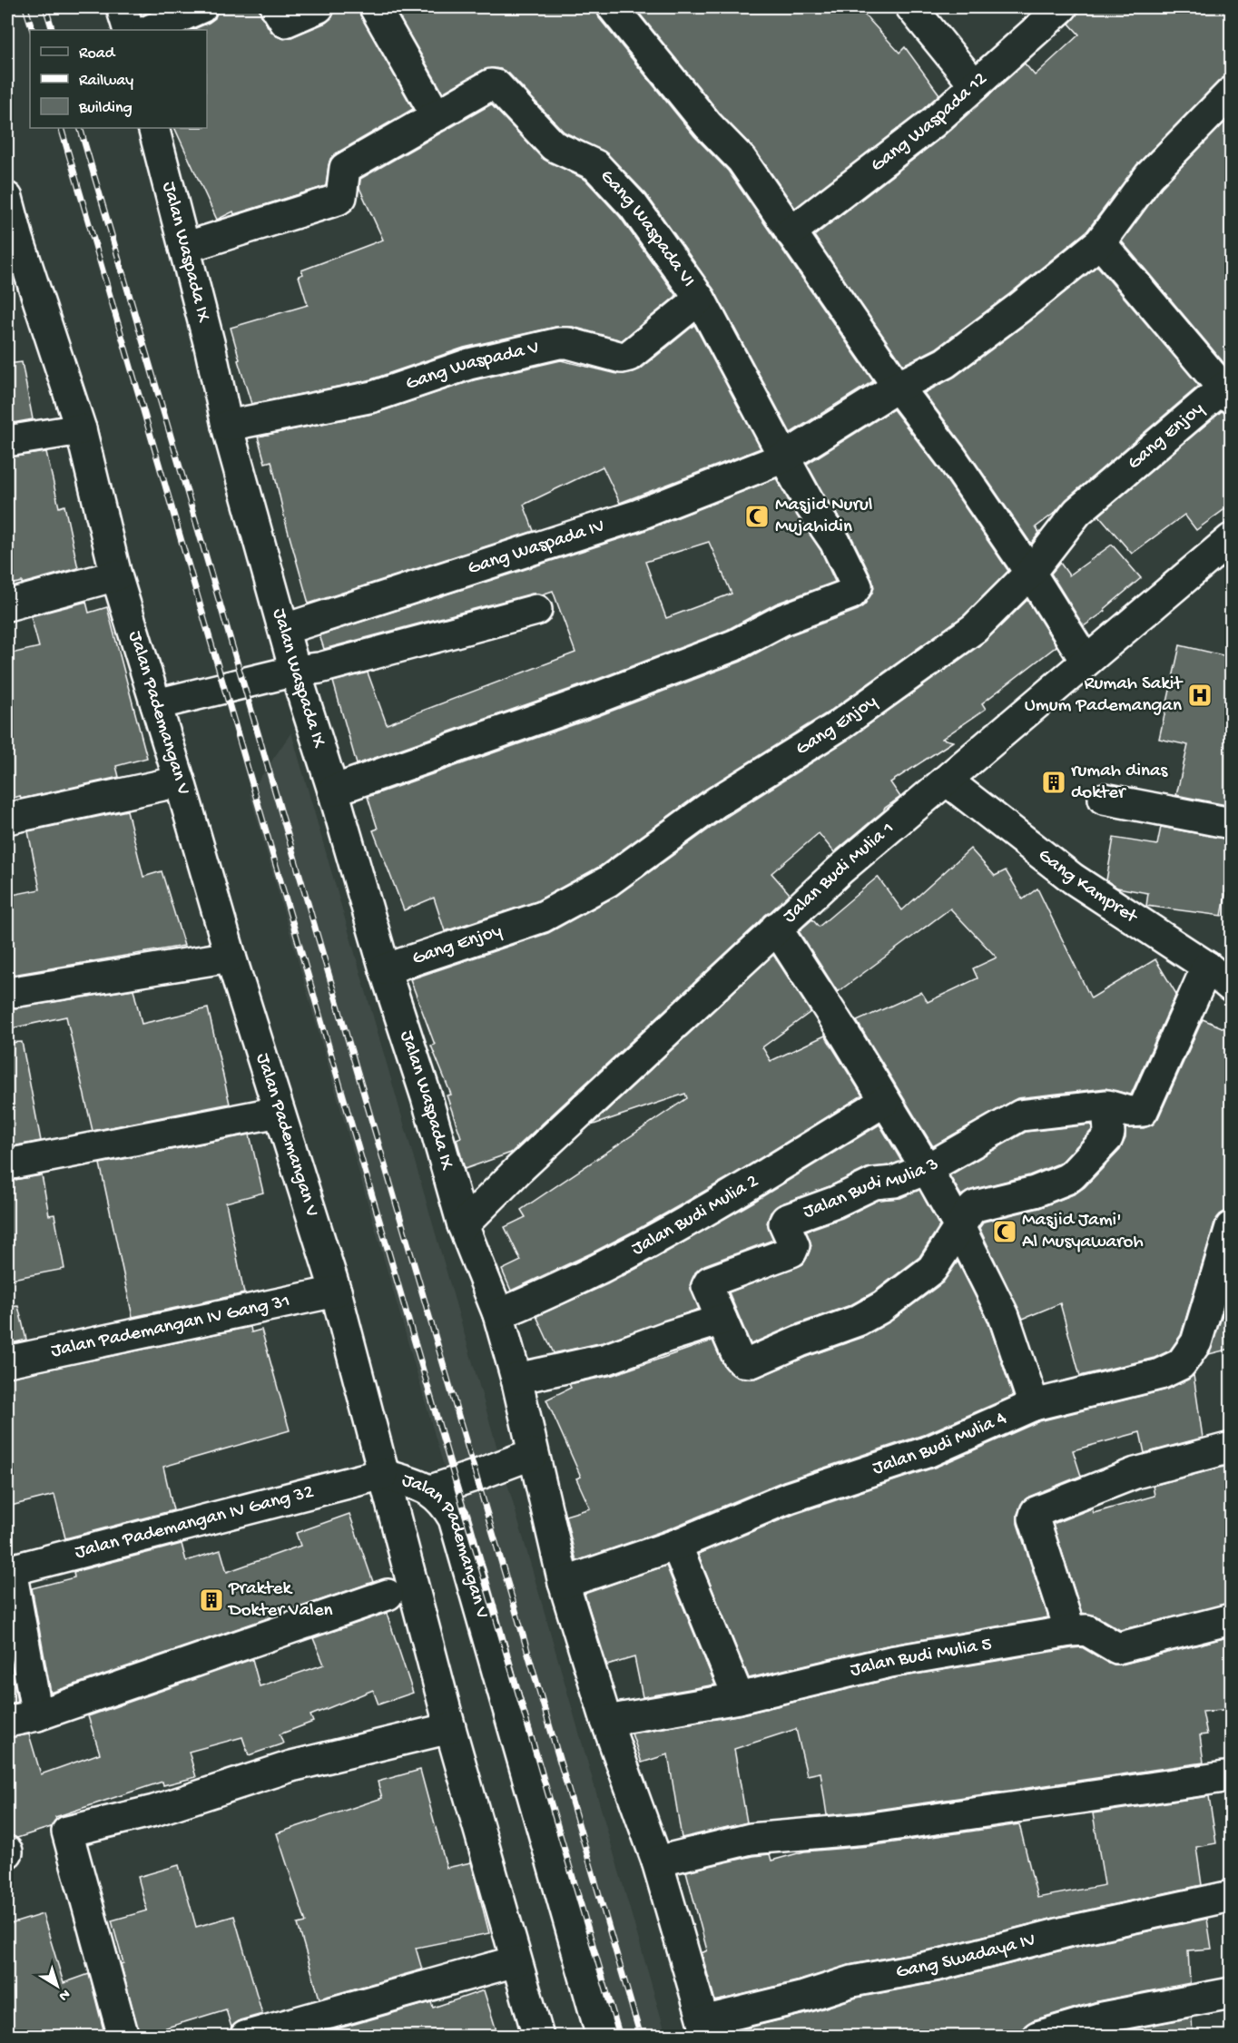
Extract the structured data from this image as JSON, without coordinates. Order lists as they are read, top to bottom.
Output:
{
  "streets": {
    "street": [
      "Gang Waspada 12",
      "Gang Waspada VI",
      "Jalan Waspada IX",
      "Gang Waspada V",
      "Gang Enjoy",
      "Gang Waspada IV",
      "Jalan Pademangan V",
      "Jalan Budi Mulia 1",
      "Gang Kampret",
      "Jalan Budi Mulia 3",
      "Jalan Budi Mulia 2",
      "Jalan Pademangan IV Gang 31",
      "Jalan Budi Mulia 4",
      "Jalan Pademangan IV Gang 32",
      "Jalan Budi Mulia 5",
      "Gang Swadaya IV"
    ]
  },
  "crossings": [
    ["Gang Waspada VI", "Jalan Waspada IX"],
    ["Gang Waspada VI", "Gang Waspada V"],
    ["Gang Waspada VI", "Gang Waspada IV"],
    ["Jalan Waspada IX", "Gang Waspada V"],
    ["Jalan Waspada IX", "Gang Enjoy"],
    ["Jalan Waspada IX", "Gang Waspada IV"],
    ["Jalan Waspada IX", "Jalan Budi Mulia 1"],
    ["Jalan Waspada IX", "Jalan Budi Mulia 2"],
    ["Jalan Waspada IX", "Jalan Budi Mulia 4"],
    ["Jalan Waspada IX", "Jalan Budi Mulia 5"],
    ["Jalan Waspada IX", "Gang Swadaya IV"],
    ["Jalan Pademangan V", "Jalan Pademangan IV Gang 31"],
    ["Jalan Pademangan V", "Jalan Pademangan IV Gang 32"],
    ["Jalan Budi Mulia 1", "Gang Kampret"],
    ["Gang Kampret", "Jalan Budi Mulia 3"]
  ],
  "places": {
    "mosque": ["Masjid Nurul Mujahidin", "Masjid Jami' Al Musyawaroh"],
    "hospital": ["Rumah Sakit Umum Pademangan"],
    "building": ["rumah dinas dokter", "Praktek Dokter Valen"]
  },
  "legend": ["Road", "Railway", "Building"],
  "north": "bottom right"
}
